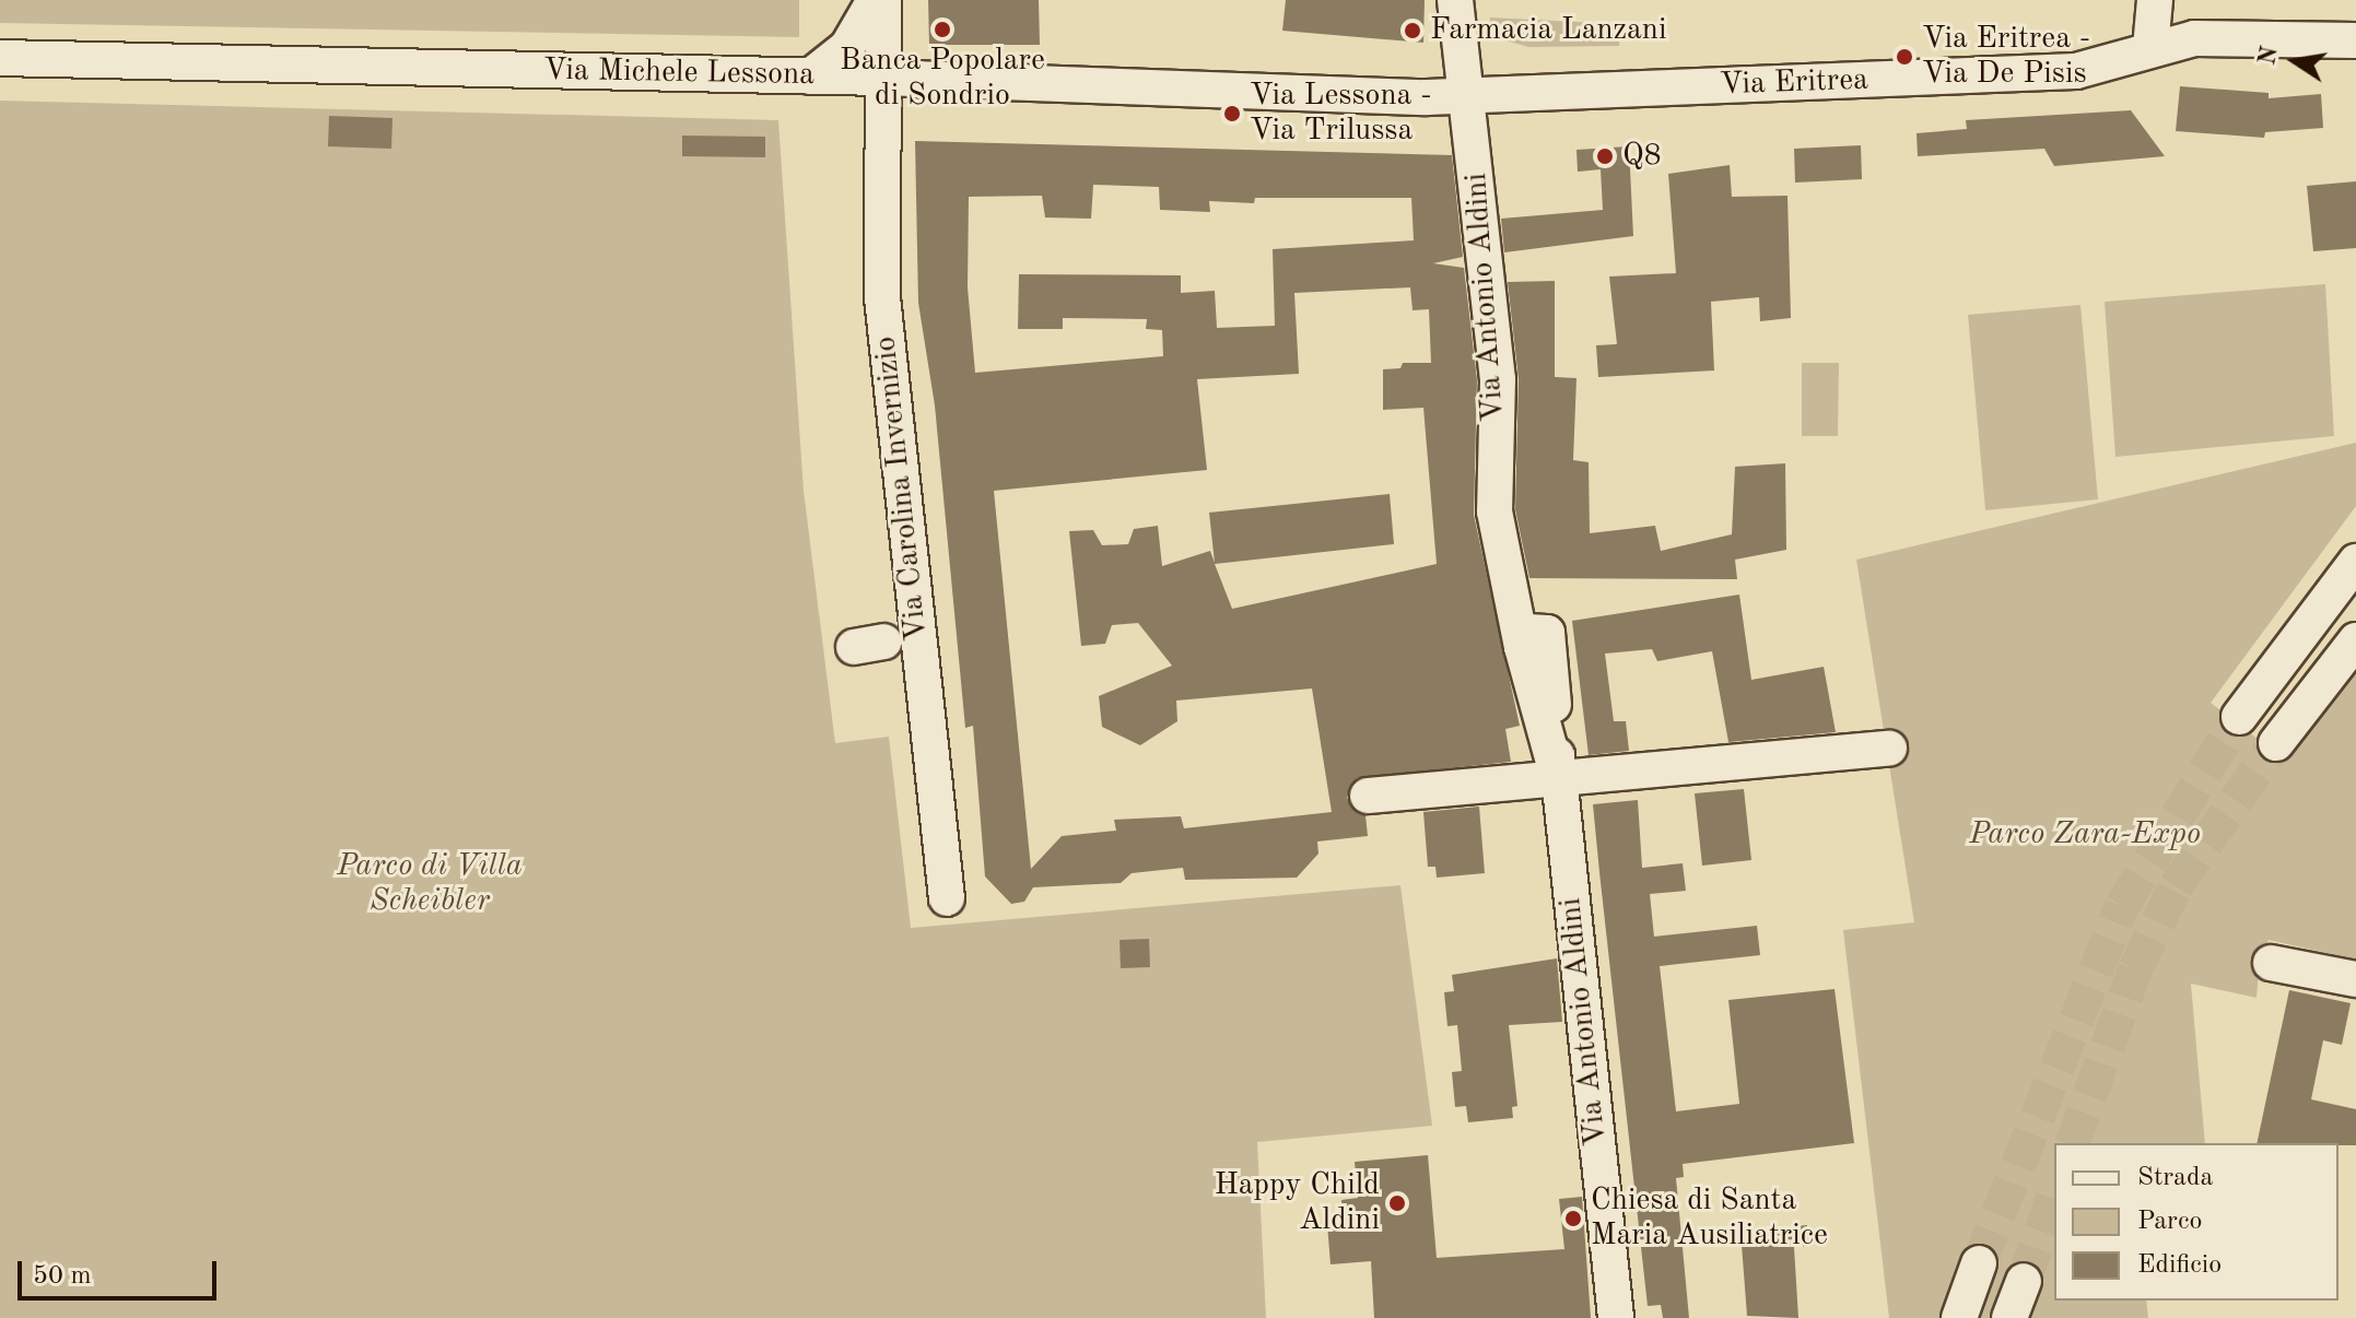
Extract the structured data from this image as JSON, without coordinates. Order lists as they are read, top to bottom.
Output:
{
  "streets": {
    "street": [
      "Via Michele Lessona",
      "Via Eritrea",
      "Via Antonio Aldini",
      "Via Carolina Invernizio"
    ]
  },
  "crossings": [
    ["Via Michele Lessona", "Via Eritrea"],
    ["Via Michele Lessona", "Via Antonio Aldini"],
    ["Via Michele Lessona", "Via Carolina Invernizio"],
    ["Via Eritrea", "Via Antonio Aldini"]
  ],
  "parks": ["Parco Zara-Expo", "Parco di Villa Scheibler"],
  "places": [
    "Banca Popolare di Sondrio",
    "Farmacia Lanzani",
    "Via Eritrea - Via De Pisis",
    "Via Lessona - Via Trilussa",
    "Q8",
    "Happy Child Aldini",
    "Chiesa di Santa Maria Ausiliatrice"
  ],
  "legend": ["Strada", "Parco", "Edificio"],
  "scale_bar": "50 m",
  "north": "left"
}
